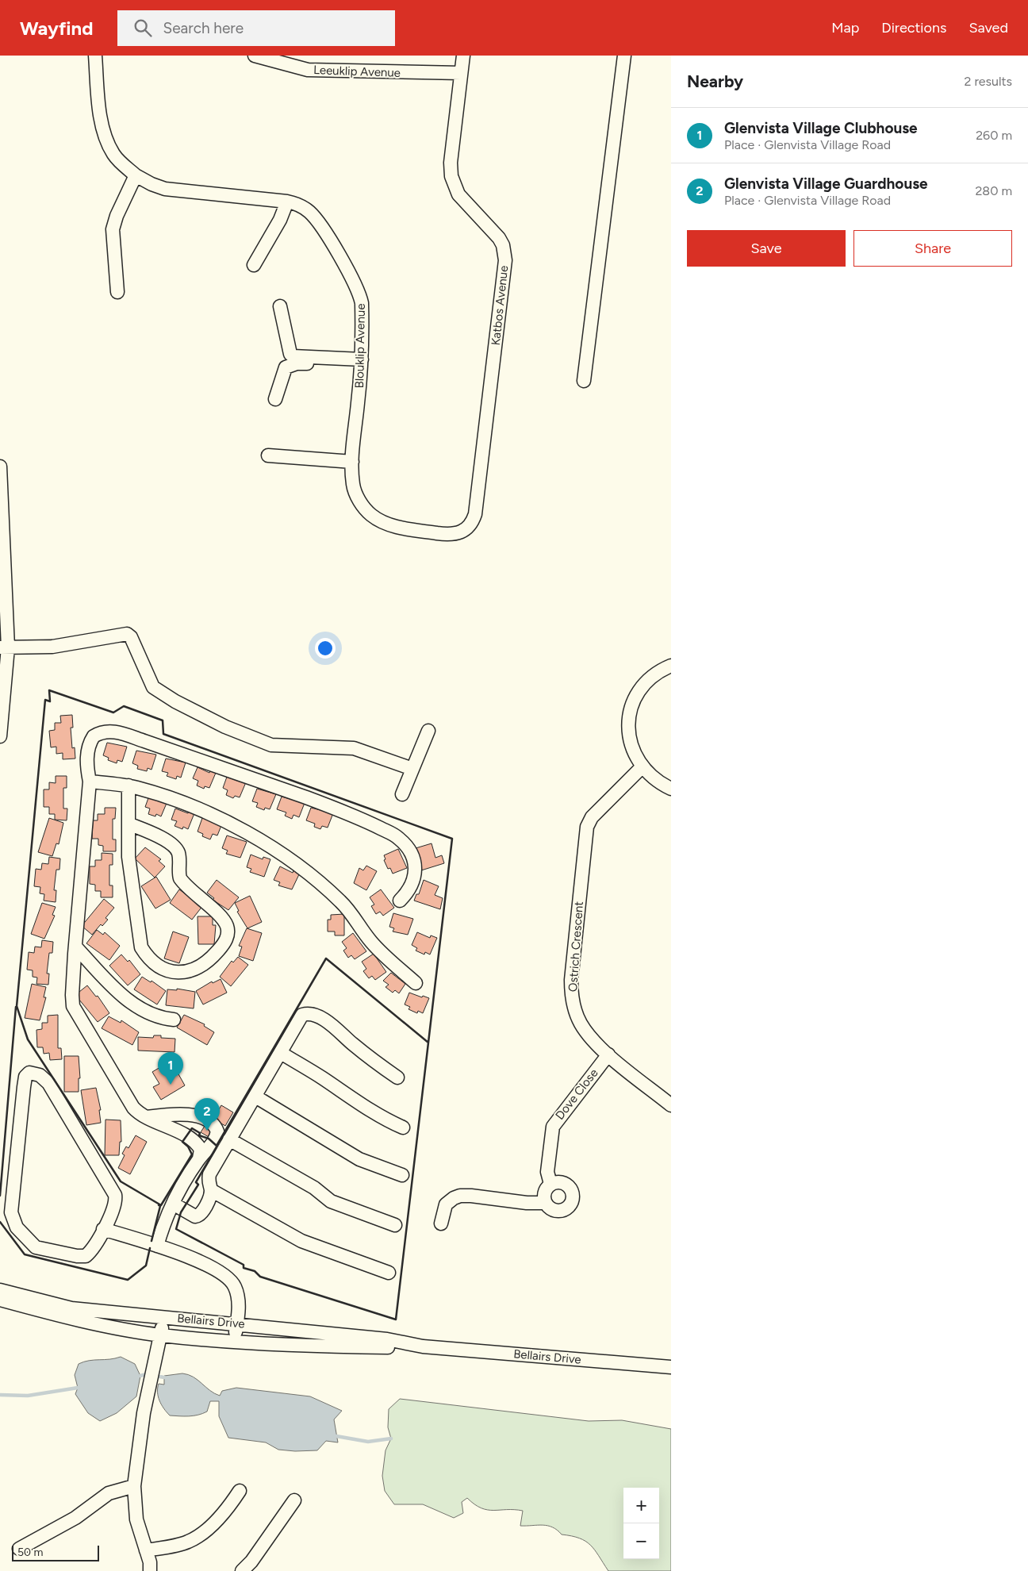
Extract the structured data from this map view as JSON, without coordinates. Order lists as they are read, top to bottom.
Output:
{
  "streets": {
    "street": [
      "Leeuklip Avenue",
      "Katbos Avenue",
      "Blouklip Avenue",
      "Ostrich Crescent",
      "Dove Close",
      "Bellairs Drive"
    ]
  },
  "crossings": [
    ["Leeuklip Avenue", "Katbos Avenue"],
    ["Katbos Avenue", "Blouklip Avenue"],
    ["Ostrich Crescent", "Dove Close"]
  ],
  "scale_bar": "50 m",
  "page": {
    "header": "Wayfind",
    "search": "Search here",
    "nav": ["Map", "Directions", "Saved"],
    "heading": ["Nearby", "2 results"],
    "list": [
      {
        "mark": "1",
        "name": "Glenvista Village Clubhouse",
        "note": "Place · Glenvista Village Road",
        "value": "260 m"
      },
      {
        "mark": "2",
        "name": "Glenvista Village Guardhouse",
        "note": "Place · Glenvista Village Road",
        "value": "280 m"
      }
    ],
    "buttons": ["Save", "Share"],
    "pins": ["1", "2"],
    "map_buttons": ["+", "−"],
    "scale": "50 m"
  }
}
